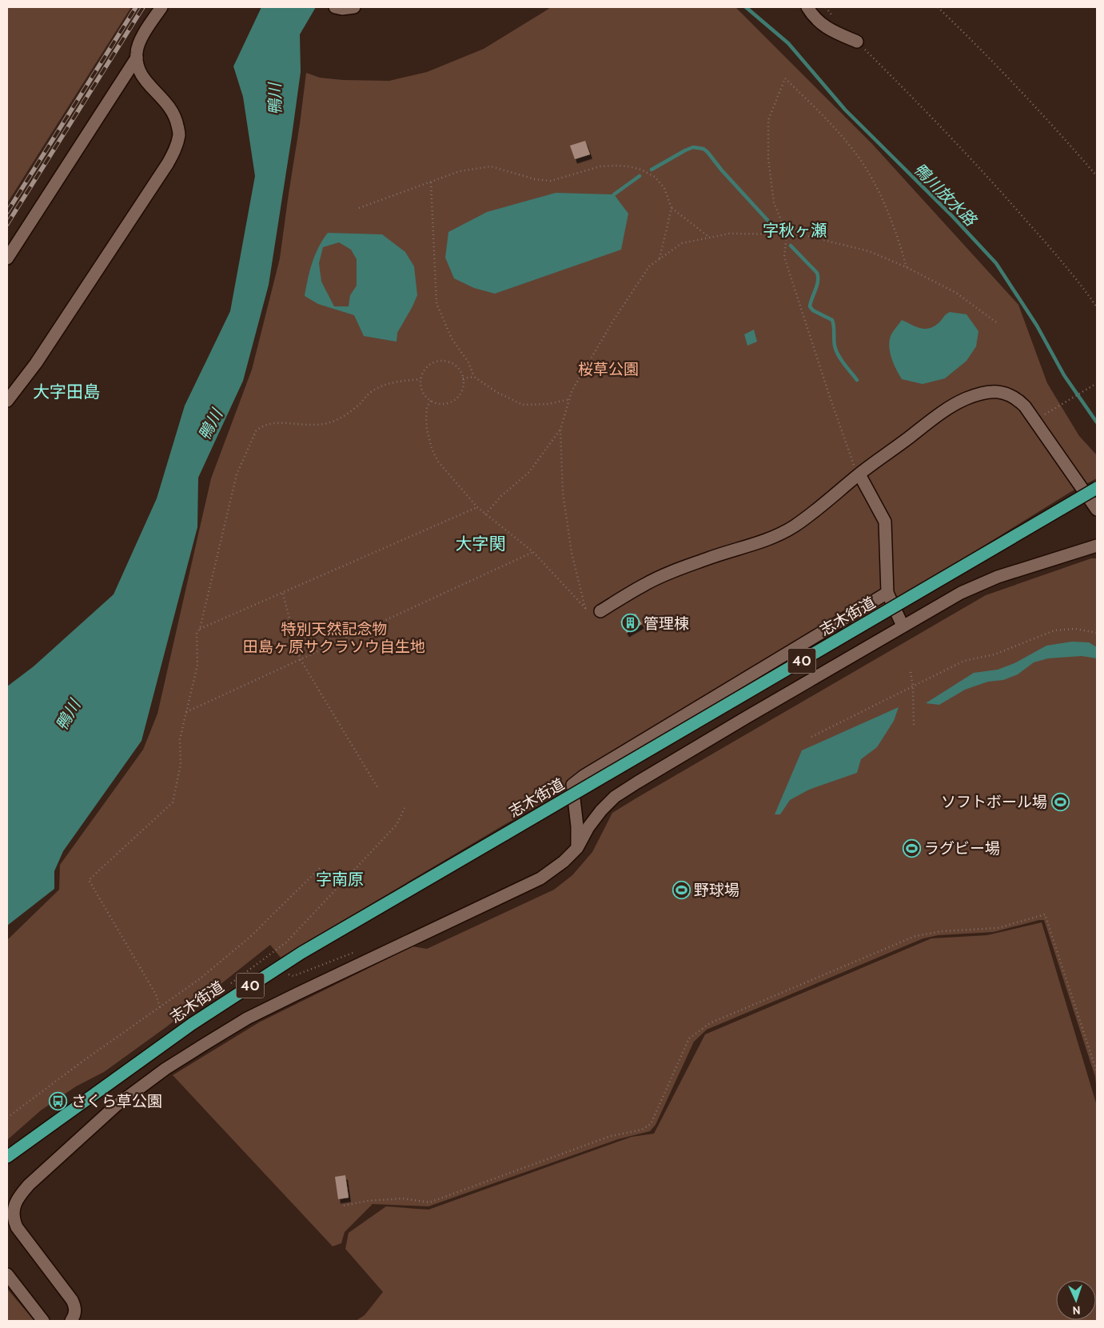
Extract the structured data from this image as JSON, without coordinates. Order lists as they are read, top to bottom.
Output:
{
  "streets": {
    "main road": ["志木街道", "40"]
  },
  "districts": [
    "字秋ヶ瀬",
    "大字田島",
    "大字関",
    "字南原"
  ],
  "water": ["鴨川", "鴨川放水路"],
  "parks": ["桜草公園", "特別天然記念物 田島ヶ原サクラソウ自生地"],
  "places": {
    "building": ["管理棟"],
    "sports": ["ソフトボール場", "ラグビー場", "野球場"],
    "bus stop": ["さくら草公園"]
  },
  "north": "bottom"
}
